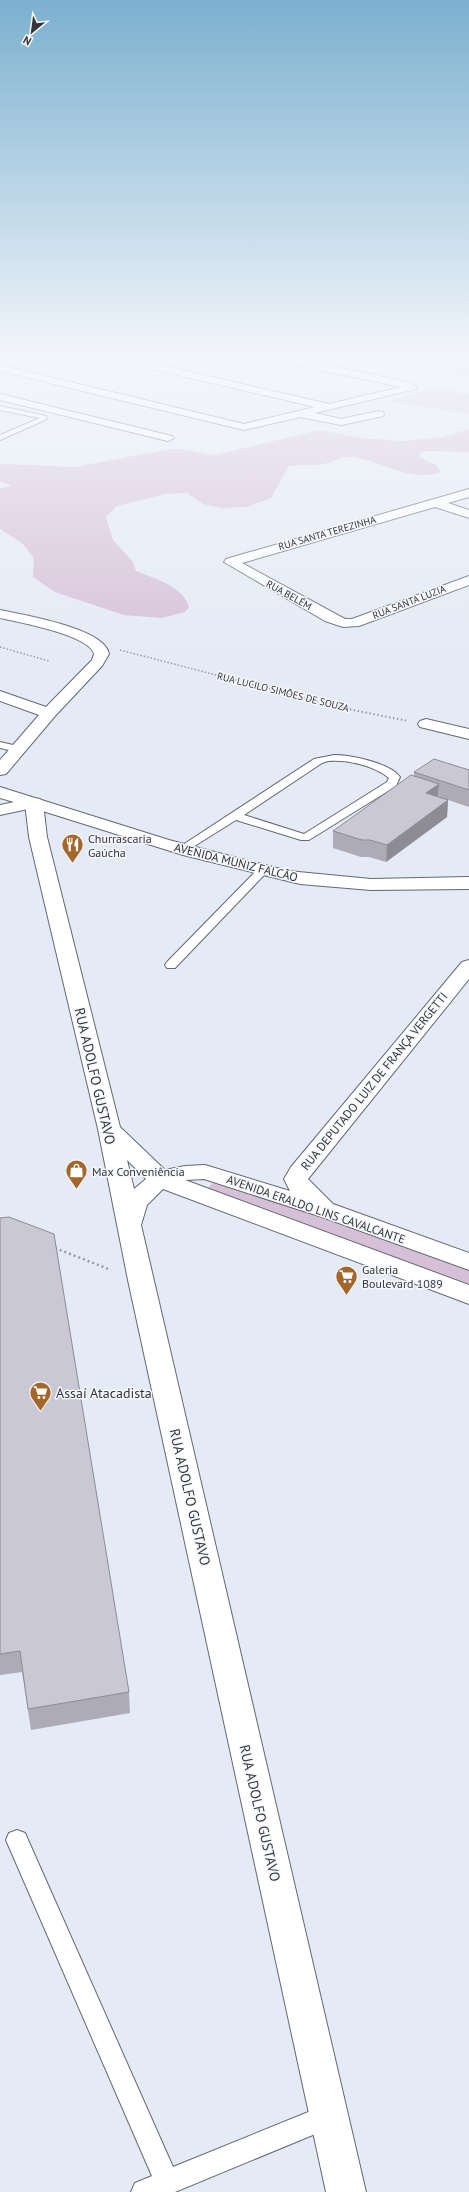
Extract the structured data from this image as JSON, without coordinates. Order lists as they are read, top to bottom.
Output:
{
  "streets": {
    "street": [
      "RUA SANTA TEREZINHA",
      "RUA BELÉM",
      "RUA SANTA LUZIA",
      "AVENIDA MUNIZ FALCÃO",
      "RUA ADOLFO GUSTAVO",
      "RUA DEPUTADO LUIZ DE FRANÇA VERGETTI",
      "AVENIDA ERALDO LINS CAVALCANTE"
    ],
    "path": ["RUA LUCILO SIMÕES DE SOUZA"]
  },
  "crossings": [
    ["RUA SANTA TEREZINHA", "RUA BELÉM"],
    ["RUA BELÉM", "RUA SANTA LUZIA"],
    ["AVENIDA MUNIZ FALCÃO", "RUA ADOLFO GUSTAVO"],
    ["RUA ADOLFO GUSTAVO", "AVENIDA ERALDO LINS CAVALCANTE"],
    ["RUA DEPUTADO LUIZ DE FRANÇA VERGETTI", "AVENIDA ERALDO LINS CAVALCANTE"]
  ],
  "places": {
    "restaurant": ["Churrascaria Gaúcha"],
    "shop": ["Max Conveniência"],
    "supermarket": ["Galeria Boulevard 1089", "Assaí Atacadista"]
  },
  "north": "bottom left"
}
